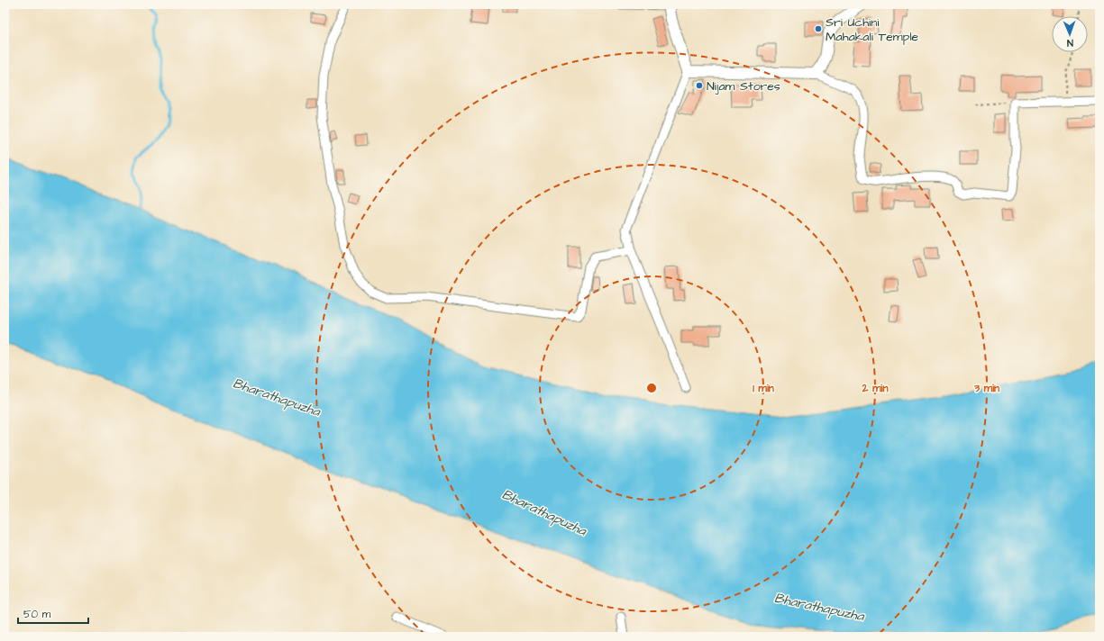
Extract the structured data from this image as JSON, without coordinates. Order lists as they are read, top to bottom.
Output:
{
  "water": ["Bharathapuzha"],
  "places": ["Sri Uchini Mahakali Temple", "Nijam Stores"],
  "scale_bar": "50 m",
  "north": "bottom",
  "rings": ["1 min", "2 min", "3 min"]
}
